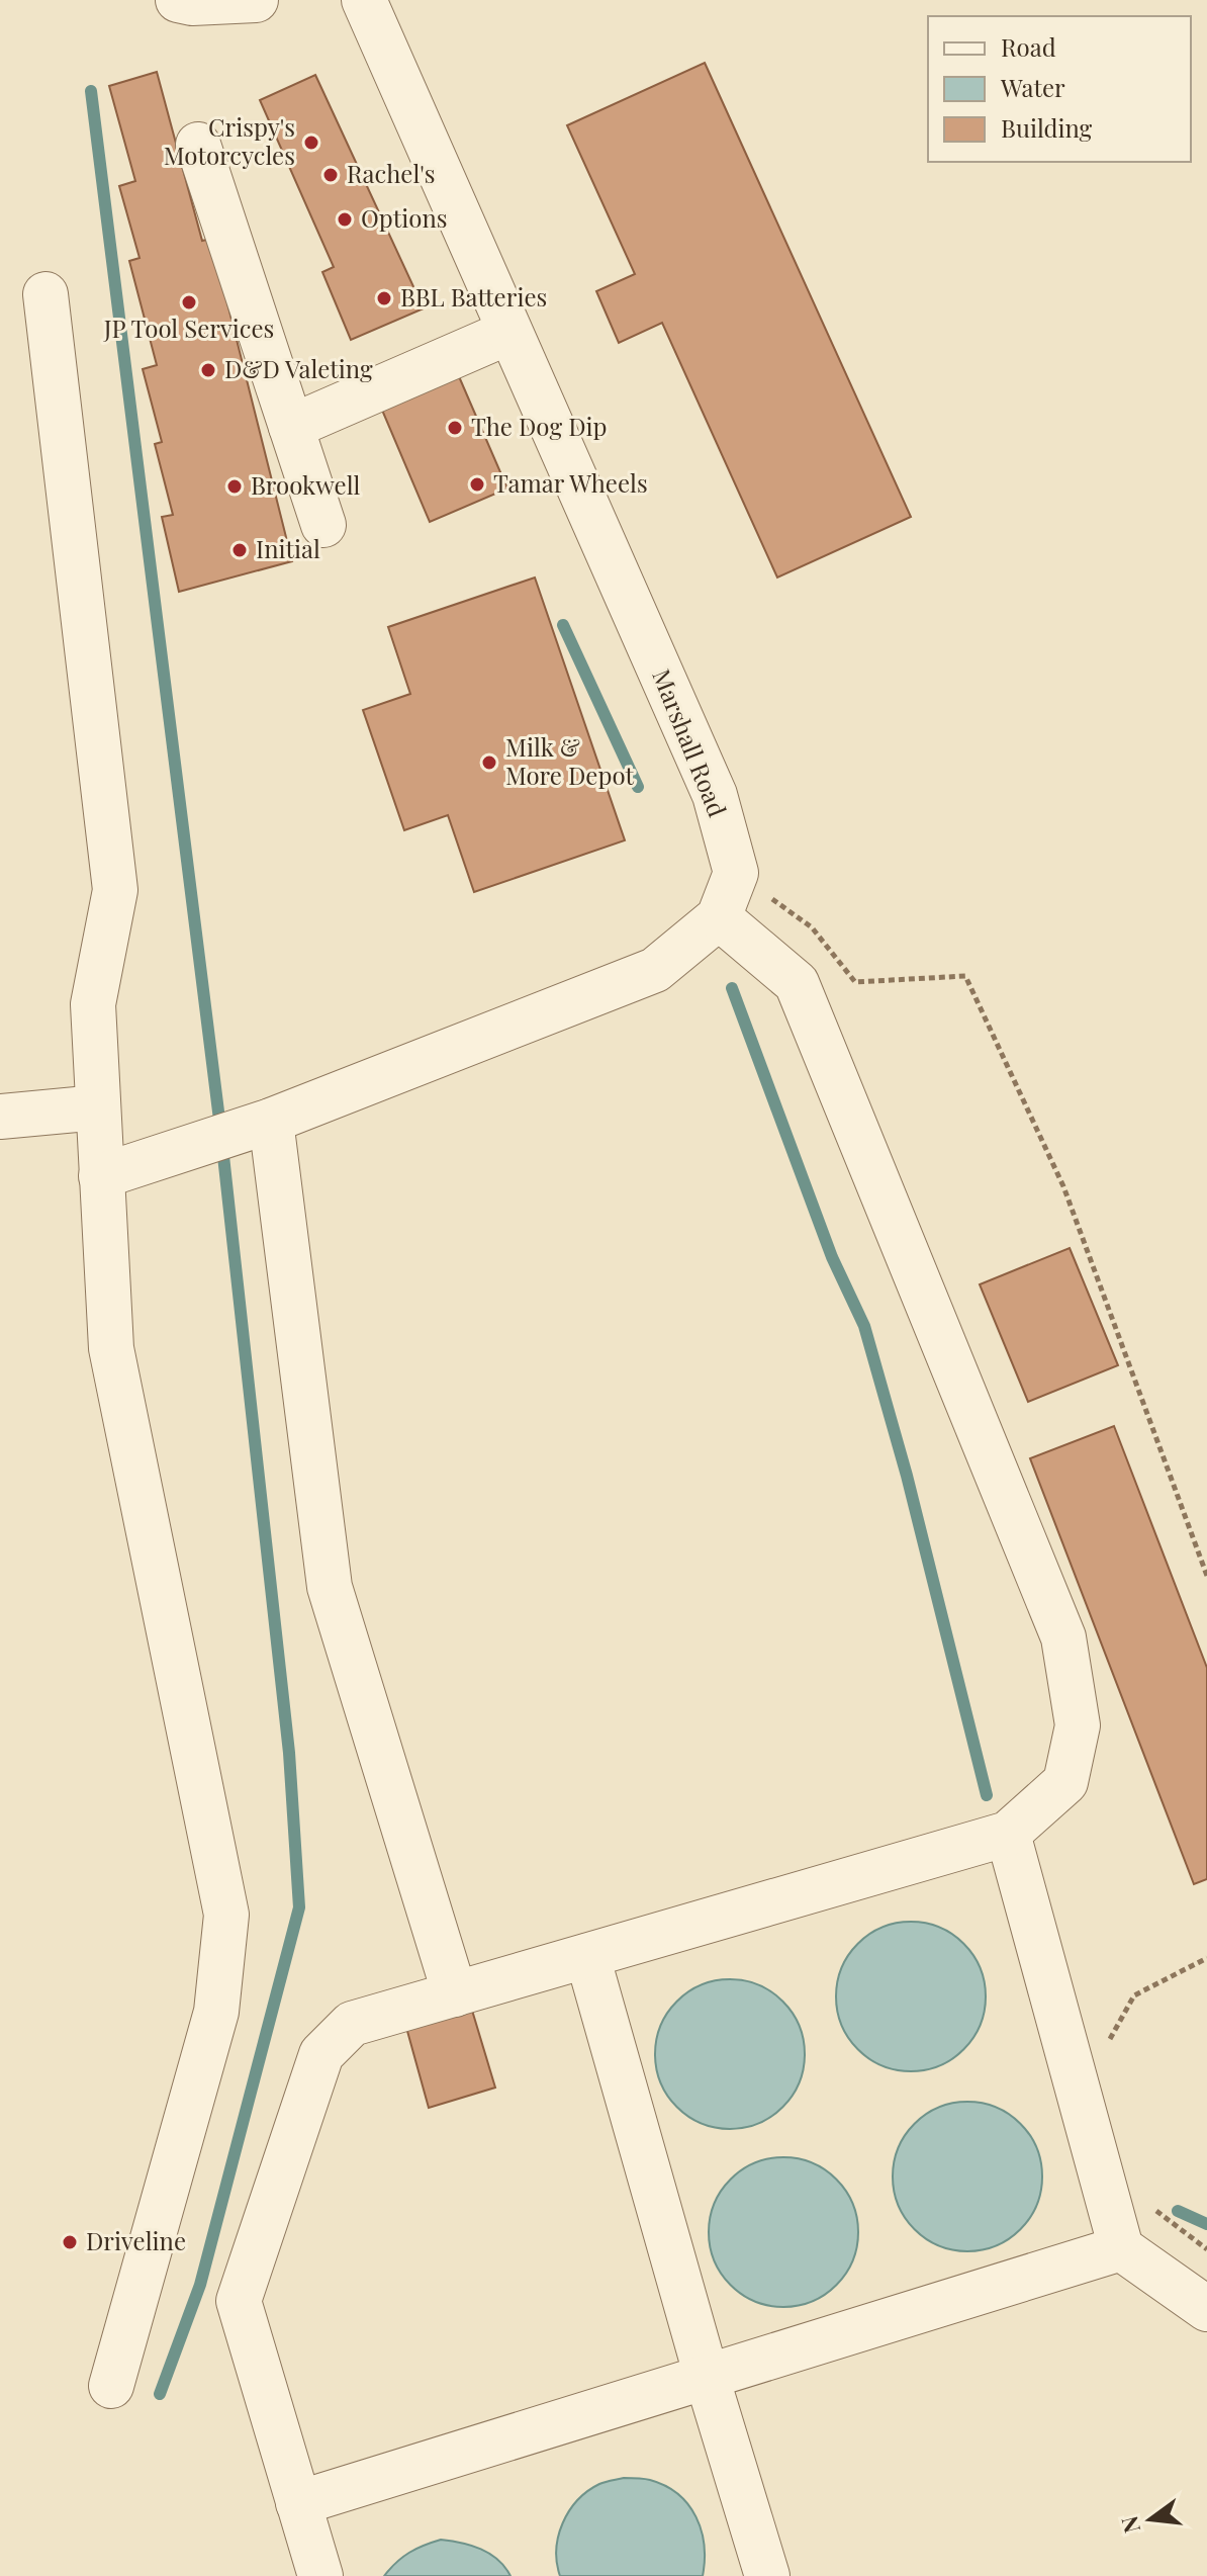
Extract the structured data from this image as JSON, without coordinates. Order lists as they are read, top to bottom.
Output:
{
  "streets": {
    "street": ["Marshall Road"]
  },
  "places": [
    "Crispy's Motorcycles",
    "Rachel's",
    "Options",
    "BBL Batteries",
    "JP Tool Services",
    "D&D Valeting",
    "The Dog Dip",
    "Tamar Wheels",
    "Brookwell",
    "Initial",
    "Milk & More Depot",
    "Driveline"
  ],
  "legend": ["Road", "Water", "Building"],
  "north": "left"
}
